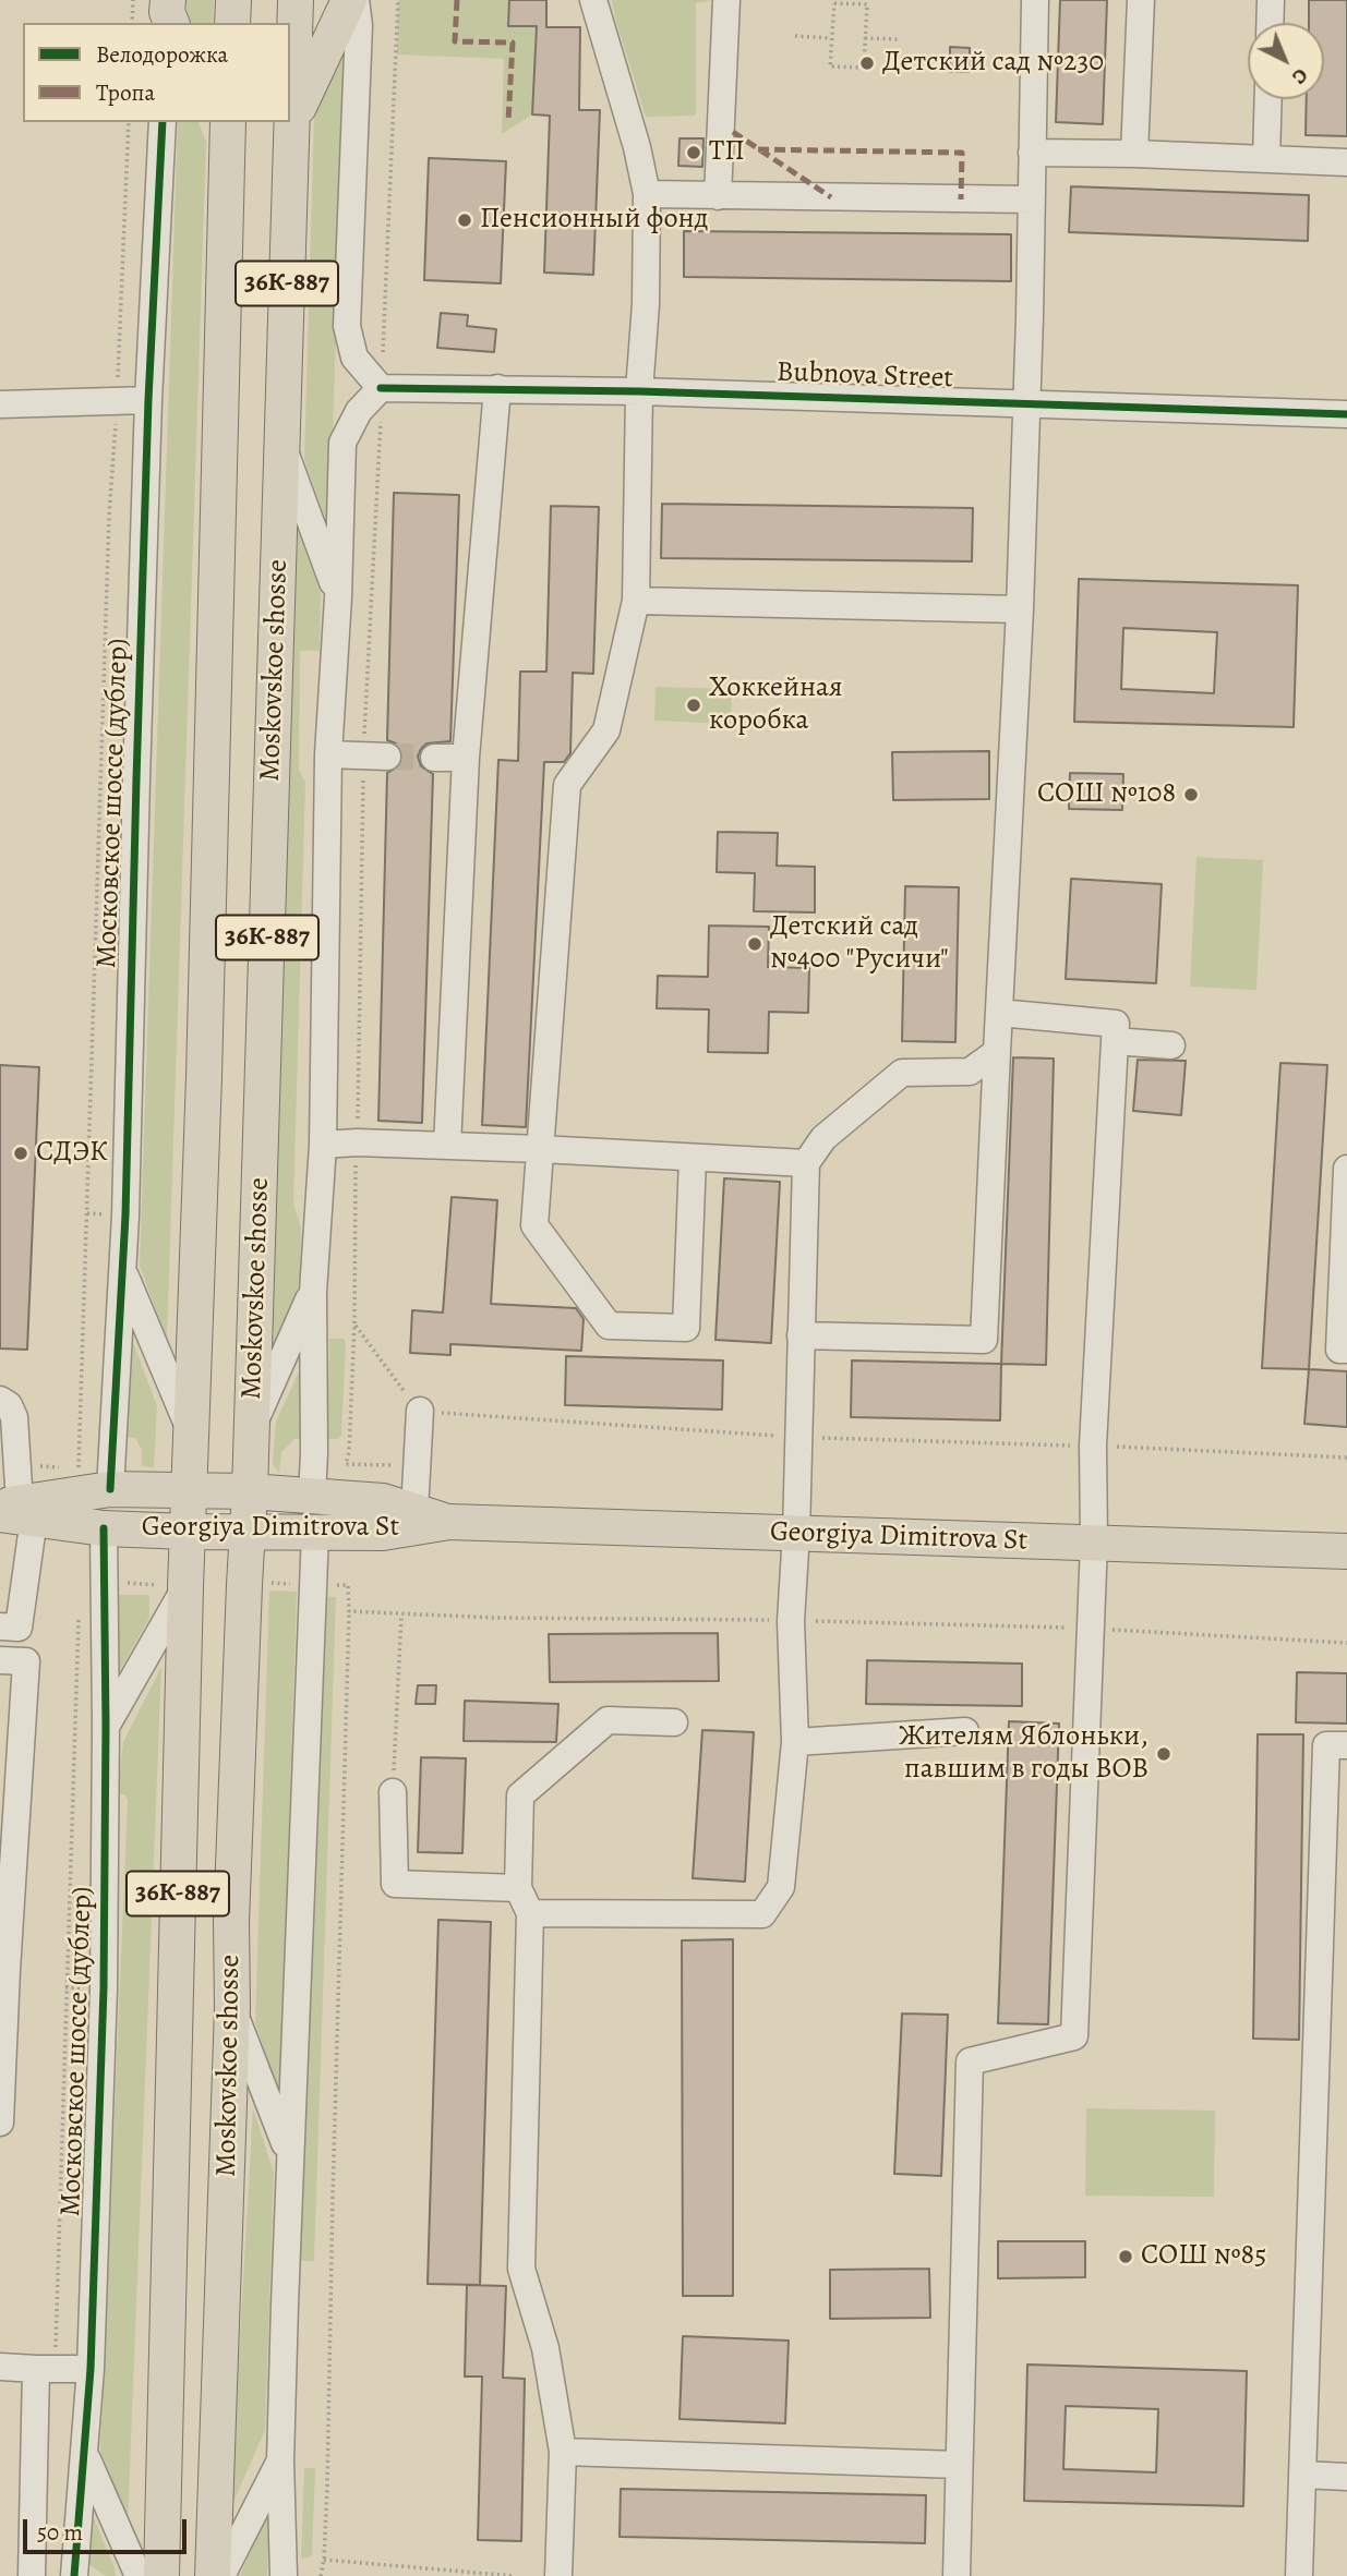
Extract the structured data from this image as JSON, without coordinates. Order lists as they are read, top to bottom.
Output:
{
  "streets": {
    "main road": ["36К-887", "Moskovskoe shosse", "Georgiya Dimitrova St"],
    "street": ["Bubnova Street", "Московское шоссе (дублер)"]
  },
  "crossings": [
    ["Moskovskoe shosse", "Georgiya Dimitrova St"],
    ["Московское шоссе (дублер)", "Georgiya Dimitrova St"]
  ],
  "places": [
    "Детский сад №230",
    "ТП",
    "Пенсионный фонд",
    "Хоккейная коробка",
    "СОШ №108",
    "Детский сад №400 \"Русичи\"",
    "СДЭК",
    "Жителям Яблоньки, павшим в годы ВОВ",
    "СОШ №85"
  ],
  "legend": ["Велодорожка", "Тропа"],
  "scale_bar": "50 m",
  "north": "bottom right"
}
